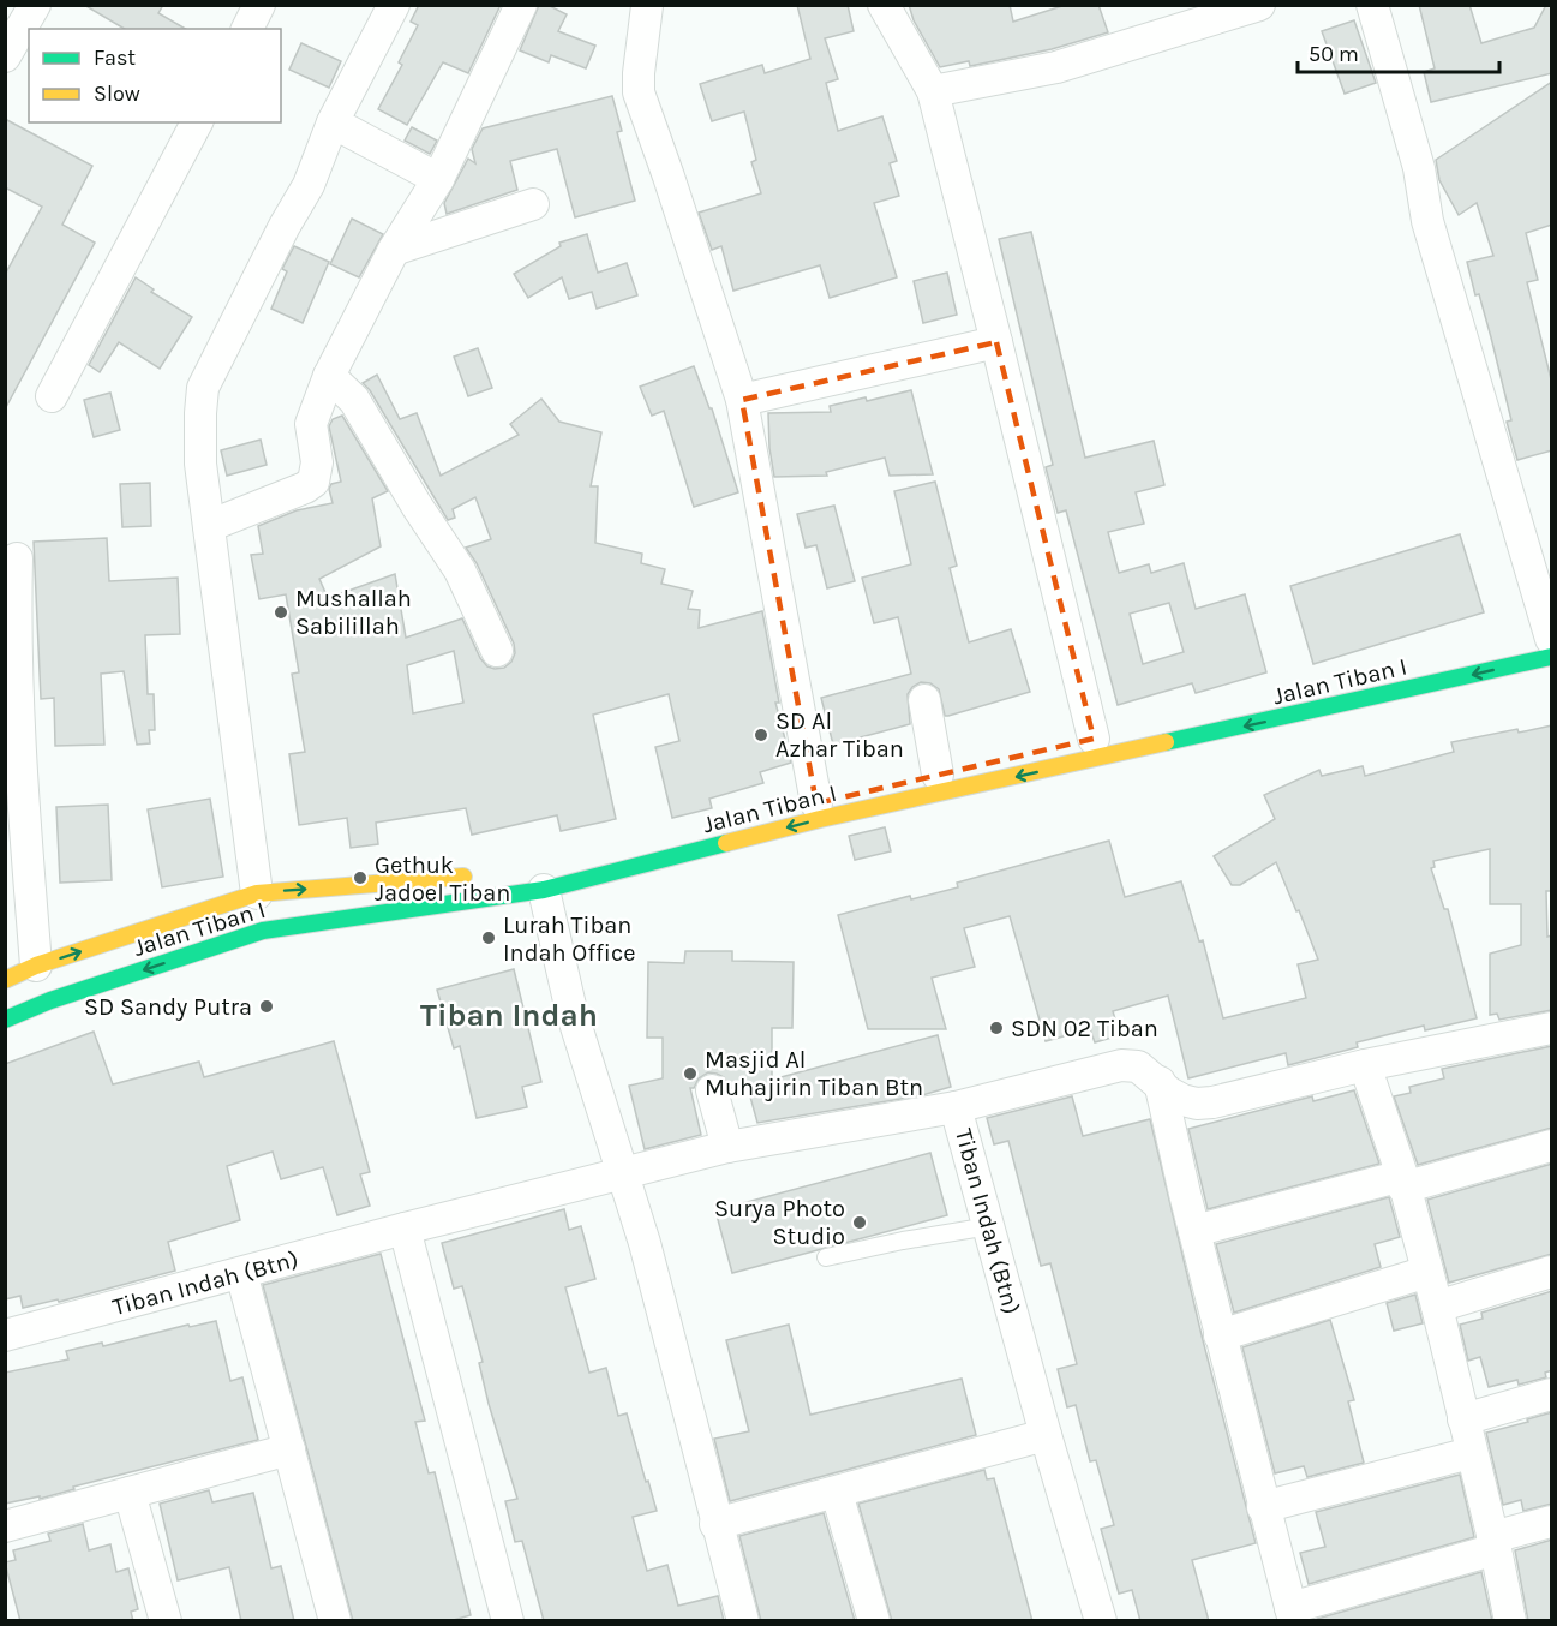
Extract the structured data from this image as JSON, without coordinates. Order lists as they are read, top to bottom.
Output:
{
  "streets": {
    "street": ["Jalan Tiban I", "Tiban Indah (Btn)"]
  },
  "districts": ["Tiban Indah"],
  "places": [
    "Mushallah Sabilillah",
    "SD Al Azhar Tiban",
    "Gethuk Jadoel Tiban",
    "Lurah Tiban Indah Office",
    "SD Sandy Putra",
    "SDN 02 Tiban",
    "Masjid Al Muhajirin Tiban Btn",
    "Surya Photo Studio"
  ],
  "legend": ["Fast", "Slow"],
  "scale_bar": "50 m"
}
